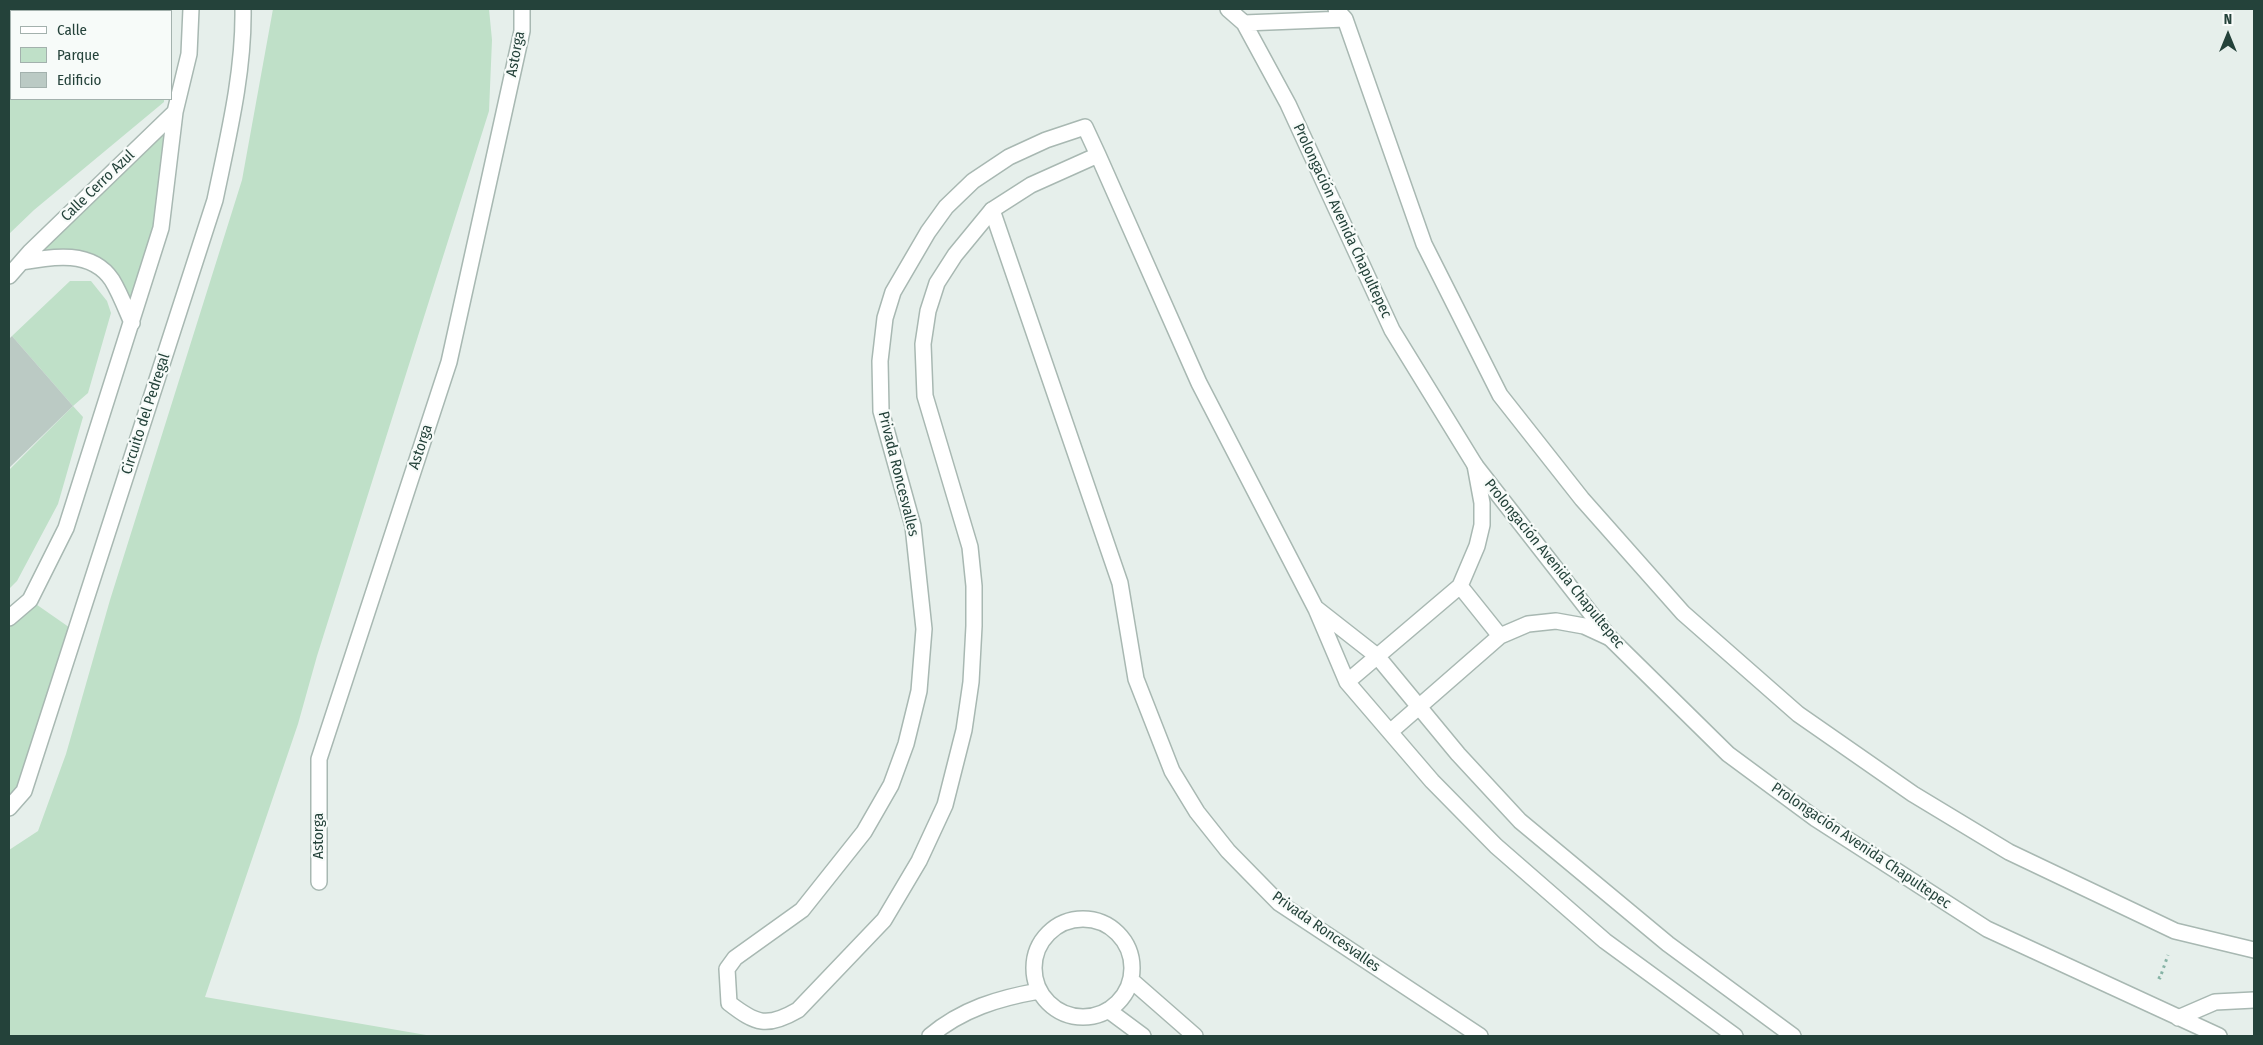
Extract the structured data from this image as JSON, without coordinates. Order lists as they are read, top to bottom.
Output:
{
  "streets": {
    "street": [
      "Astorga",
      "Calle Cerro Azul",
      "Prolongación Avenida Chapultepec",
      "Circuito del Pedregal",
      "Privada Roncesvalles"
    ]
  },
  "legend": ["Calle", "Parque", "Edificio"],
  "north": "top"
}
